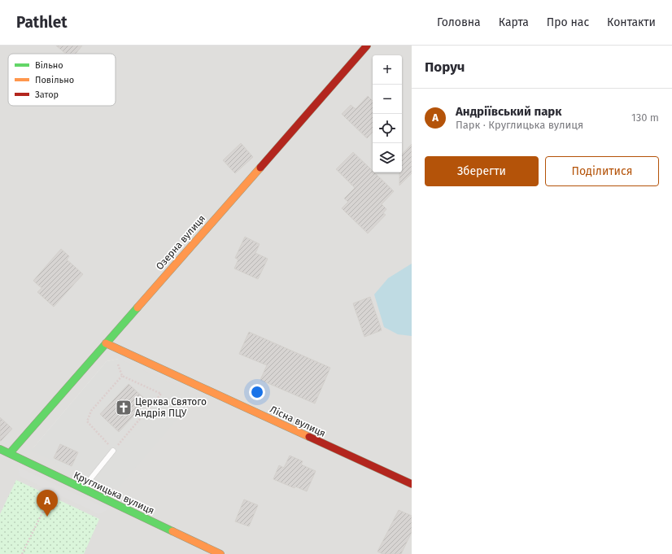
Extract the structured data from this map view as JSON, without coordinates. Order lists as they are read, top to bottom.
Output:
{
  "streets": {
    "street": ["Озерна вулиця", "Лісна вулиця", "Круглицька вулиця"]
  },
  "crossings": [
    ["Озерна вулиця", "Лісна вулиця"],
    ["Озерна вулиця", "Круглицька вулиця"]
  ],
  "places": {
    "church": ["Церква Святого Андрія ПЦУ"]
  },
  "legend": ["Вільно", "Повільно", "Затор"],
  "page": {
    "header": "Pathlet",
    "nav": [
      "Головна",
      "Карта",
      "Про нас",
      "Контакти"
    ],
    "heading": "Поруч",
    "map_buttons": ["+", "−"],
    "list": [
      {
        "mark": "A",
        "name": "Андріївський парк",
        "note": "Парк · Круглицька вулиця",
        "value": "130 m"
      }
    ],
    "buttons": ["Зберегти", "Поділитися"],
    "pins": "A"
  }
}
